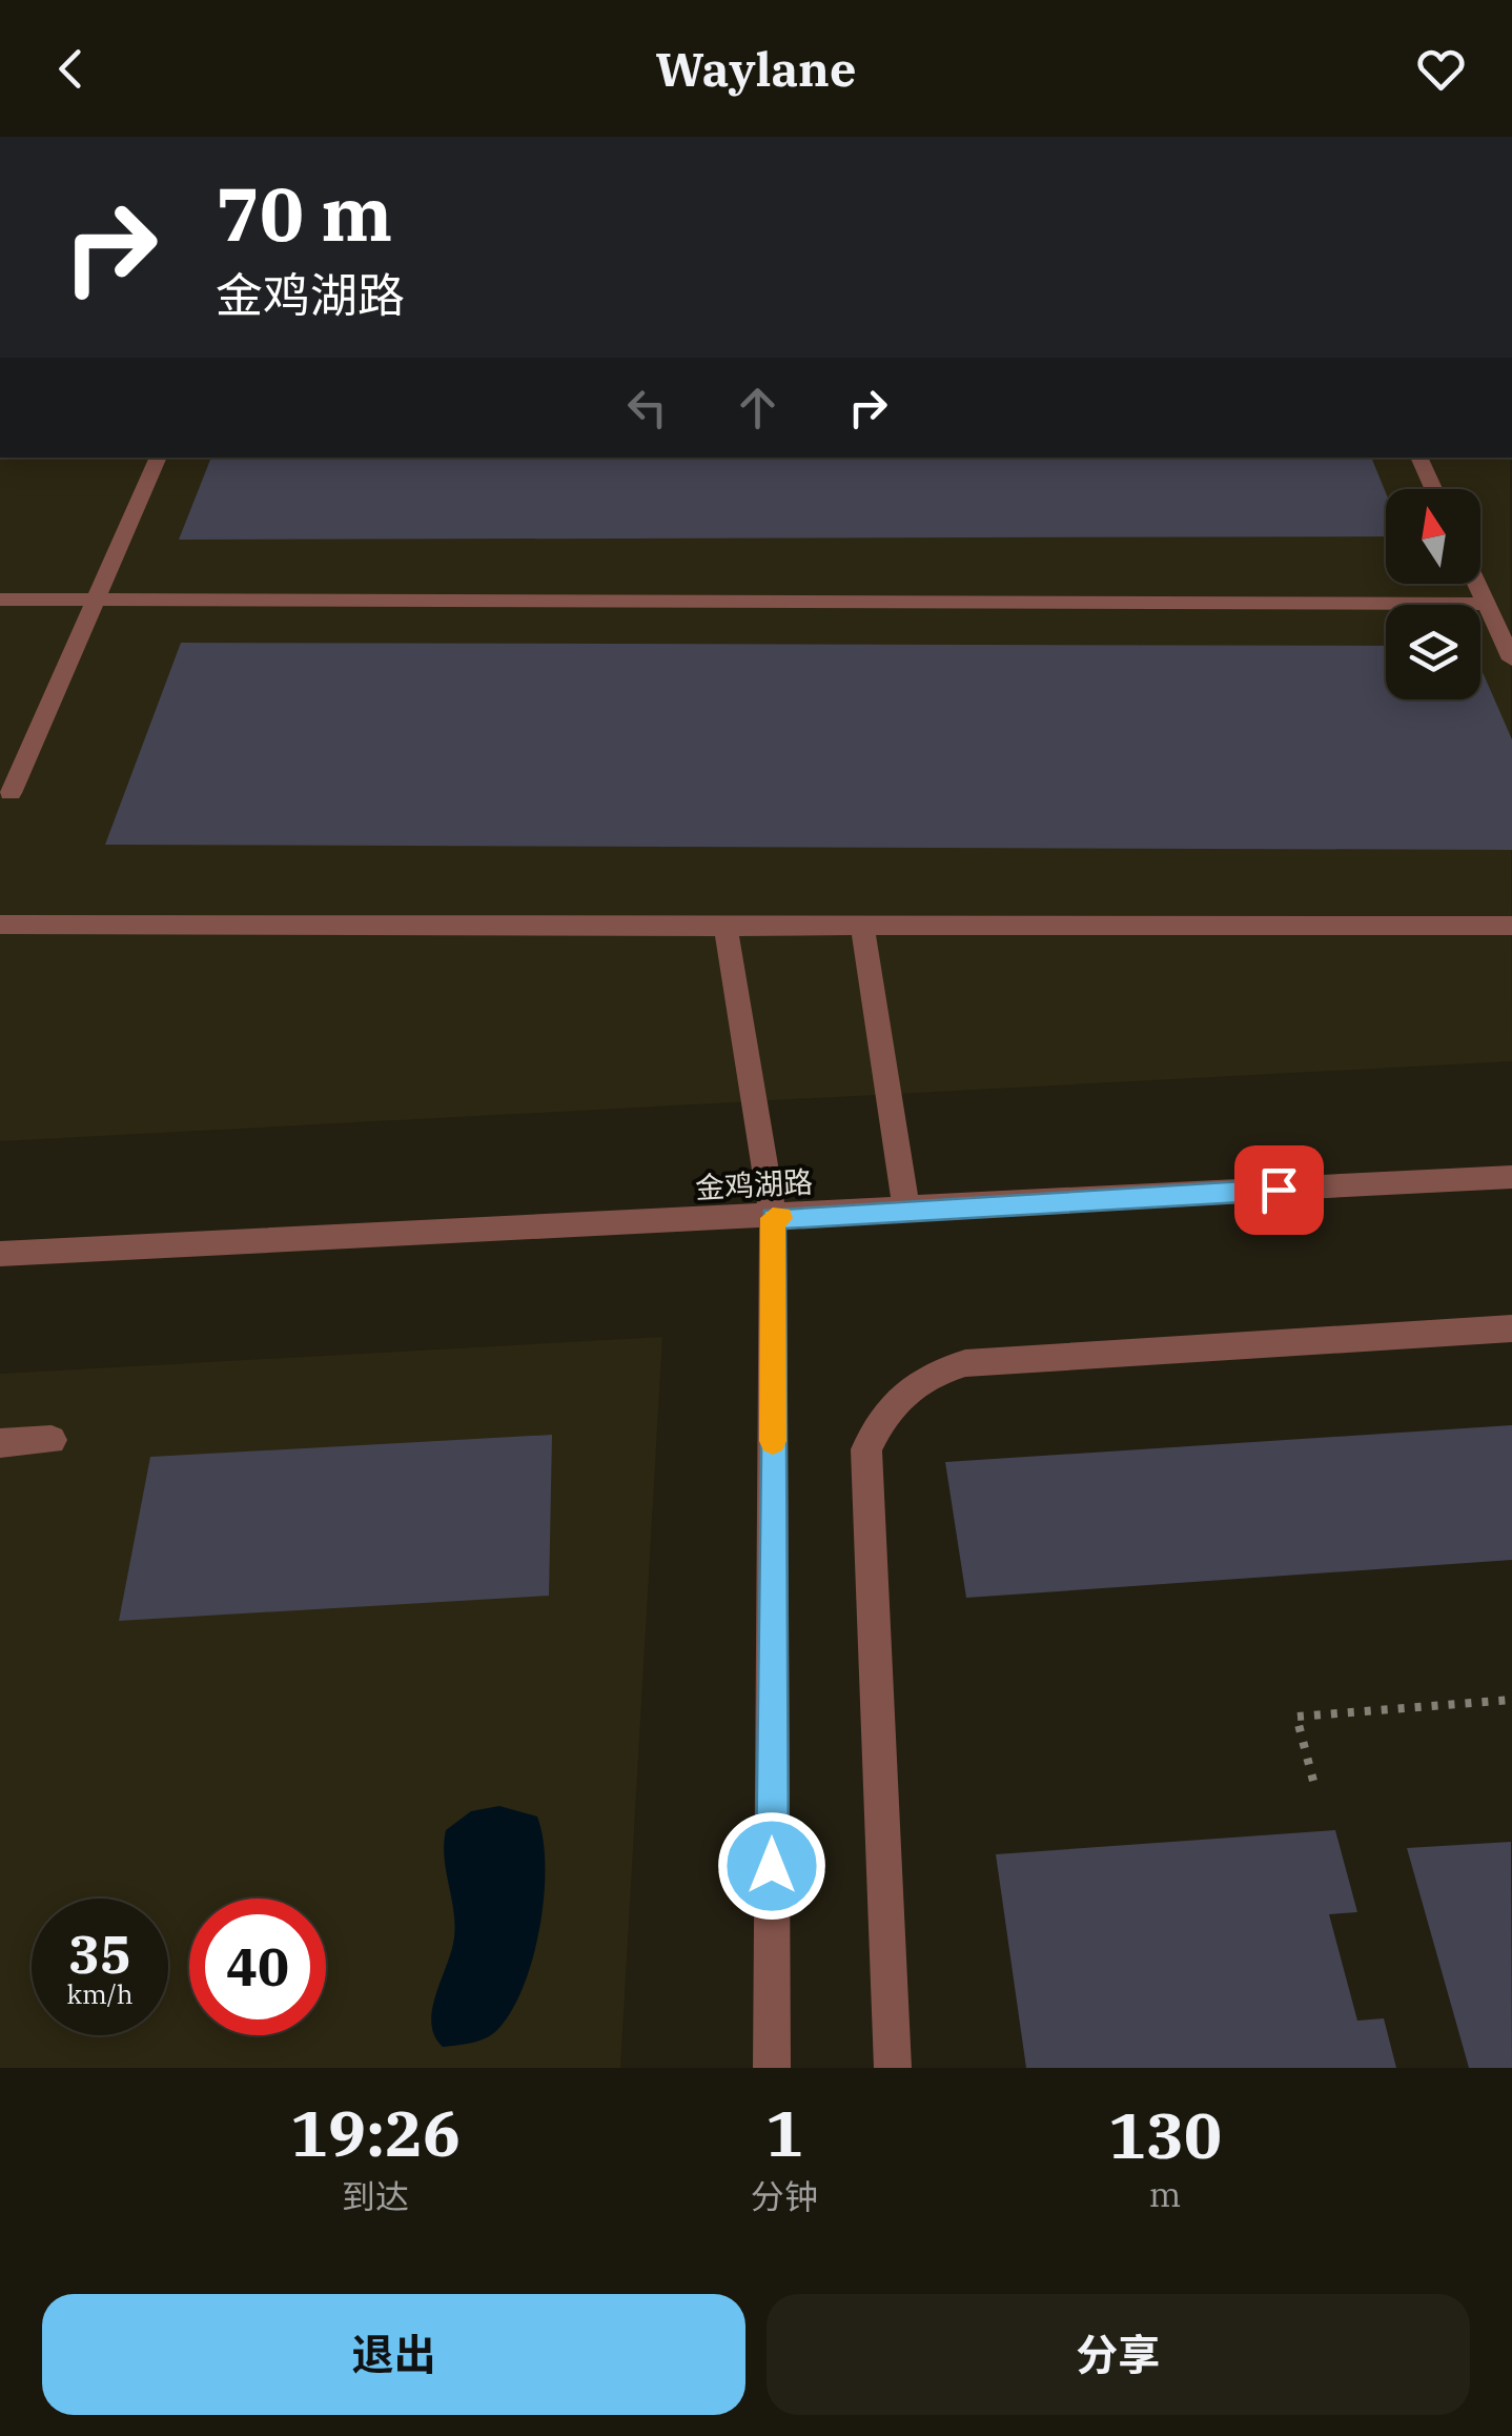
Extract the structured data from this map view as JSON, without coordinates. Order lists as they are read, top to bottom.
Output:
{
  "streets": {
    "street": ["金鸡湖路"]
  },
  "north": "top",
  "page": {
    "header": "Waylane",
    "turn": ["70 m", "金鸡湖路"],
    "speed": "35 km/h",
    "limit": "40",
    "eta": [
      "19:26",
      "到达",
      "1",
      "分钟",
      "130",
      "m"
    ],
    "buttons": ["退出", "分享"]
  }
}
